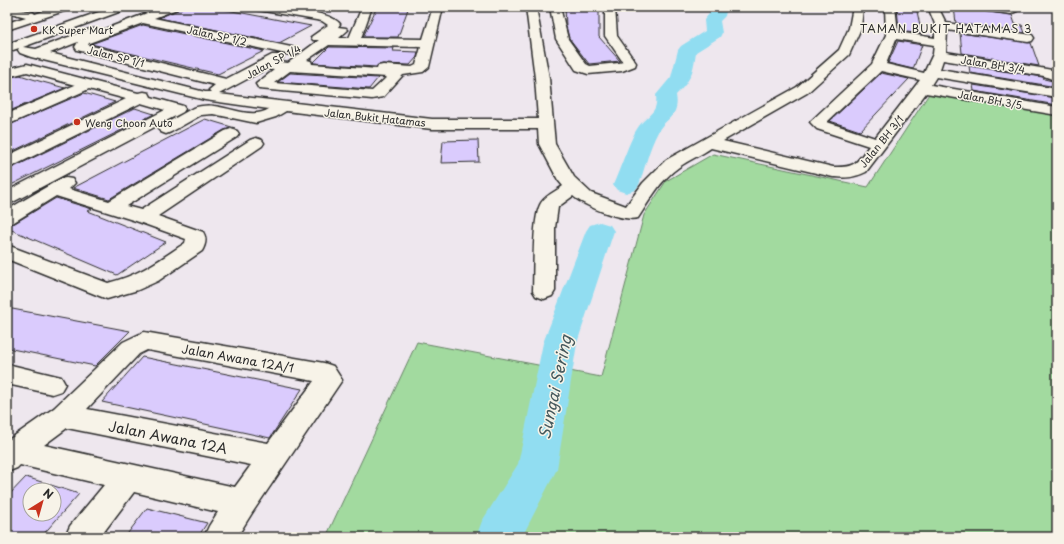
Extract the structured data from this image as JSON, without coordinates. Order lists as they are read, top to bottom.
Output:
{
  "streets": {
    "street": [
      "Jalan SP 1/2",
      "Jalan SP 1/1",
      "Jalan SP 1/4",
      "Jalan BH 3/4",
      "Jalan BH 3/5",
      "Jalan Bukit Hatamas",
      "Jalan BH 3/1",
      "Jalan Awana 12A/1",
      "Jalan Awana 12A"
    ]
  },
  "crossings": [
    ["Jalan SP 1/2", "Jalan SP 1/1"],
    ["Jalan SP 1/2", "Jalan SP 1/4"],
    ["Jalan SP 1/1", "Jalan SP 1/4"],
    ["Jalan SP 1/1", "Jalan Bukit Hatamas"],
    ["Jalan SP 1/4", "Jalan Bukit Hatamas"],
    ["Jalan BH 3/4", "Jalan BH 3/1"],
    ["Jalan BH 3/5", "Jalan BH 3/1"],
    ["Jalan Awana 12A/1", "Jalan Awana 12A"]
  ],
  "districts": ["TAMAN BUKIT HATAMAS 3"],
  "water": ["Sungai Sering"],
  "places": ["KK Super Mart", "Weng Choon Auto"],
  "north": "top right"
}
